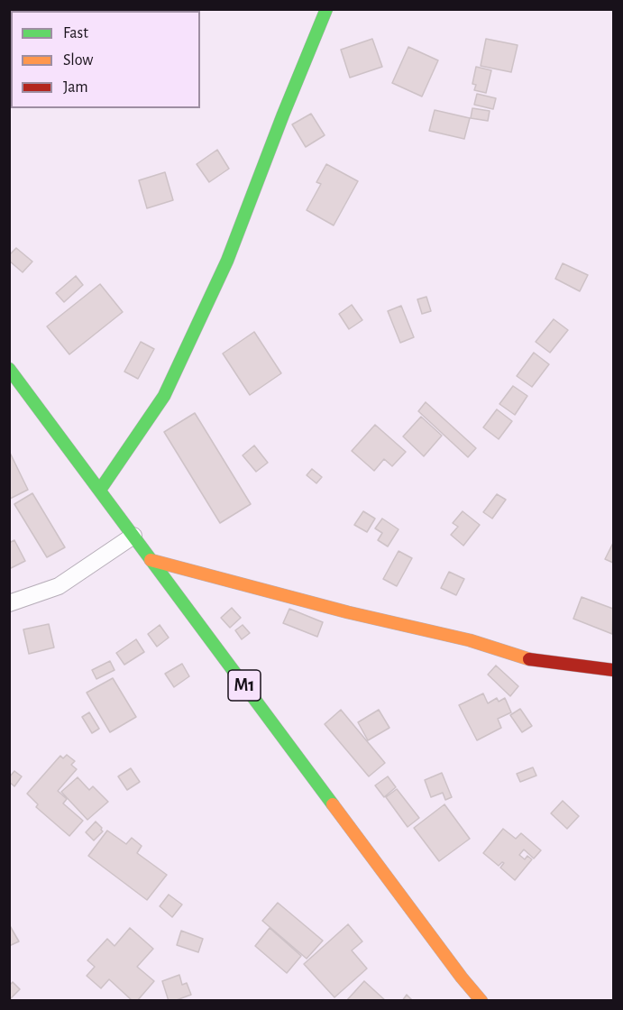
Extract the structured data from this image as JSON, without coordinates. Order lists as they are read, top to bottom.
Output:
{
  "streets": {
    "main road": ["M1"]
  },
  "legend": ["Fast", "Slow", "Jam"]
}
